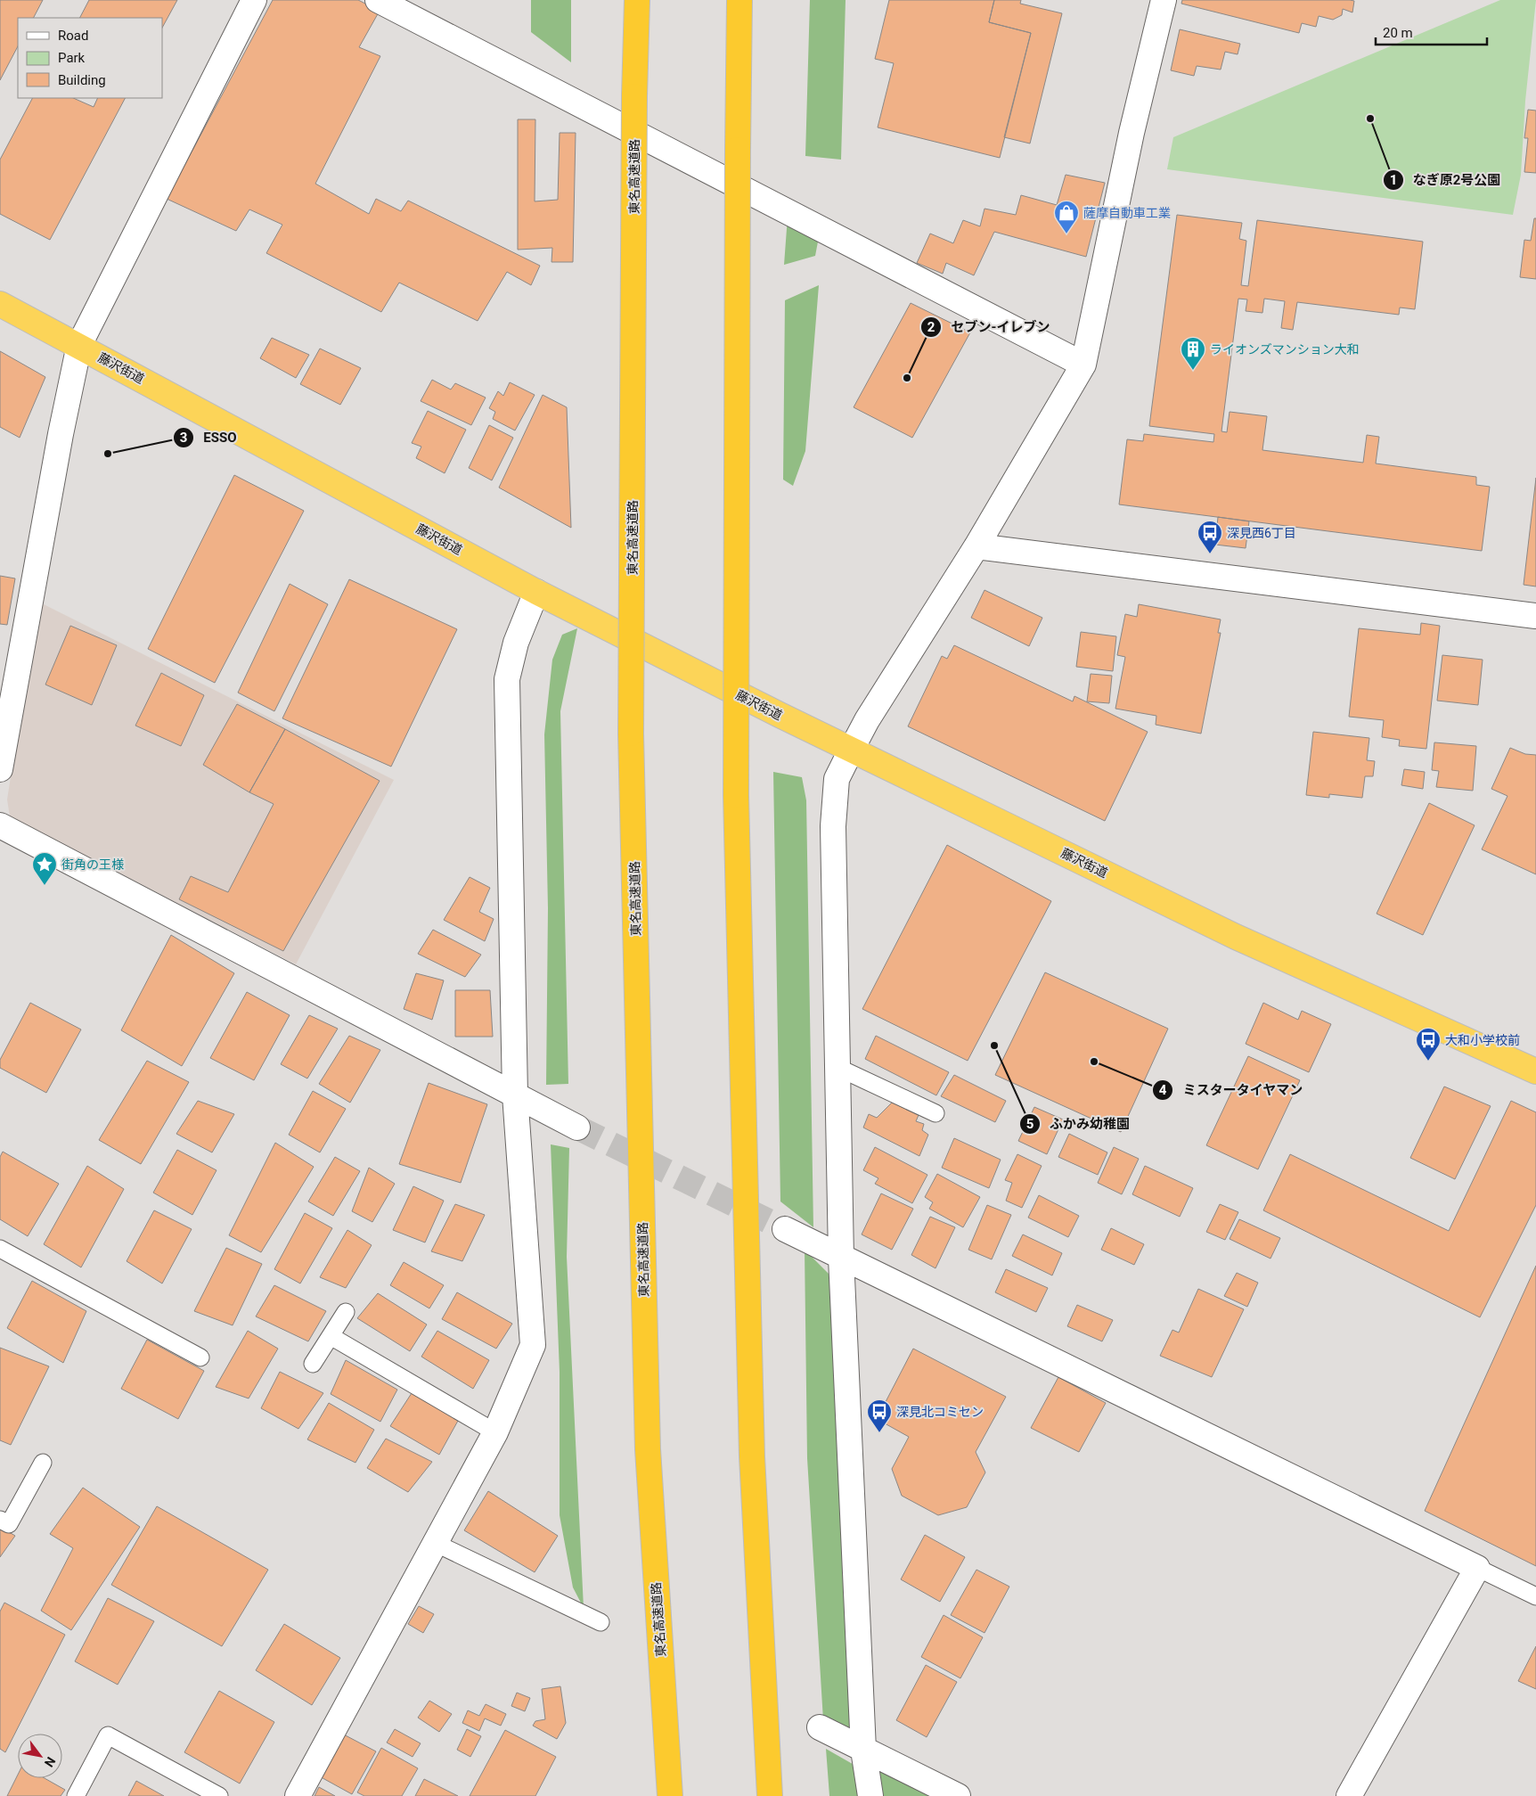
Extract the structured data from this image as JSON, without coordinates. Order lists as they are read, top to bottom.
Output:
{
  "streets": {
    "highway": ["東名高速道路", "藤沢街道"]
  },
  "places": {
    "other": [
      "なぎ原2号公園",
      "セブン-イレブン",
      "ESSO",
      "ふかみ幼稚園",
      "ミスタータイヤマン"
    ],
    "shop": ["薩摩自動車工業"],
    "building": ["ライオンズマンション大和"],
    "bus stop": ["深見西6丁目", "大和小学校前", "深見北コミセン"],
    "place": ["街角の王様"]
  },
  "legend": ["Road", "Park", "Building"],
  "scale_bar": "20 m",
  "north": "bottom right"
}
